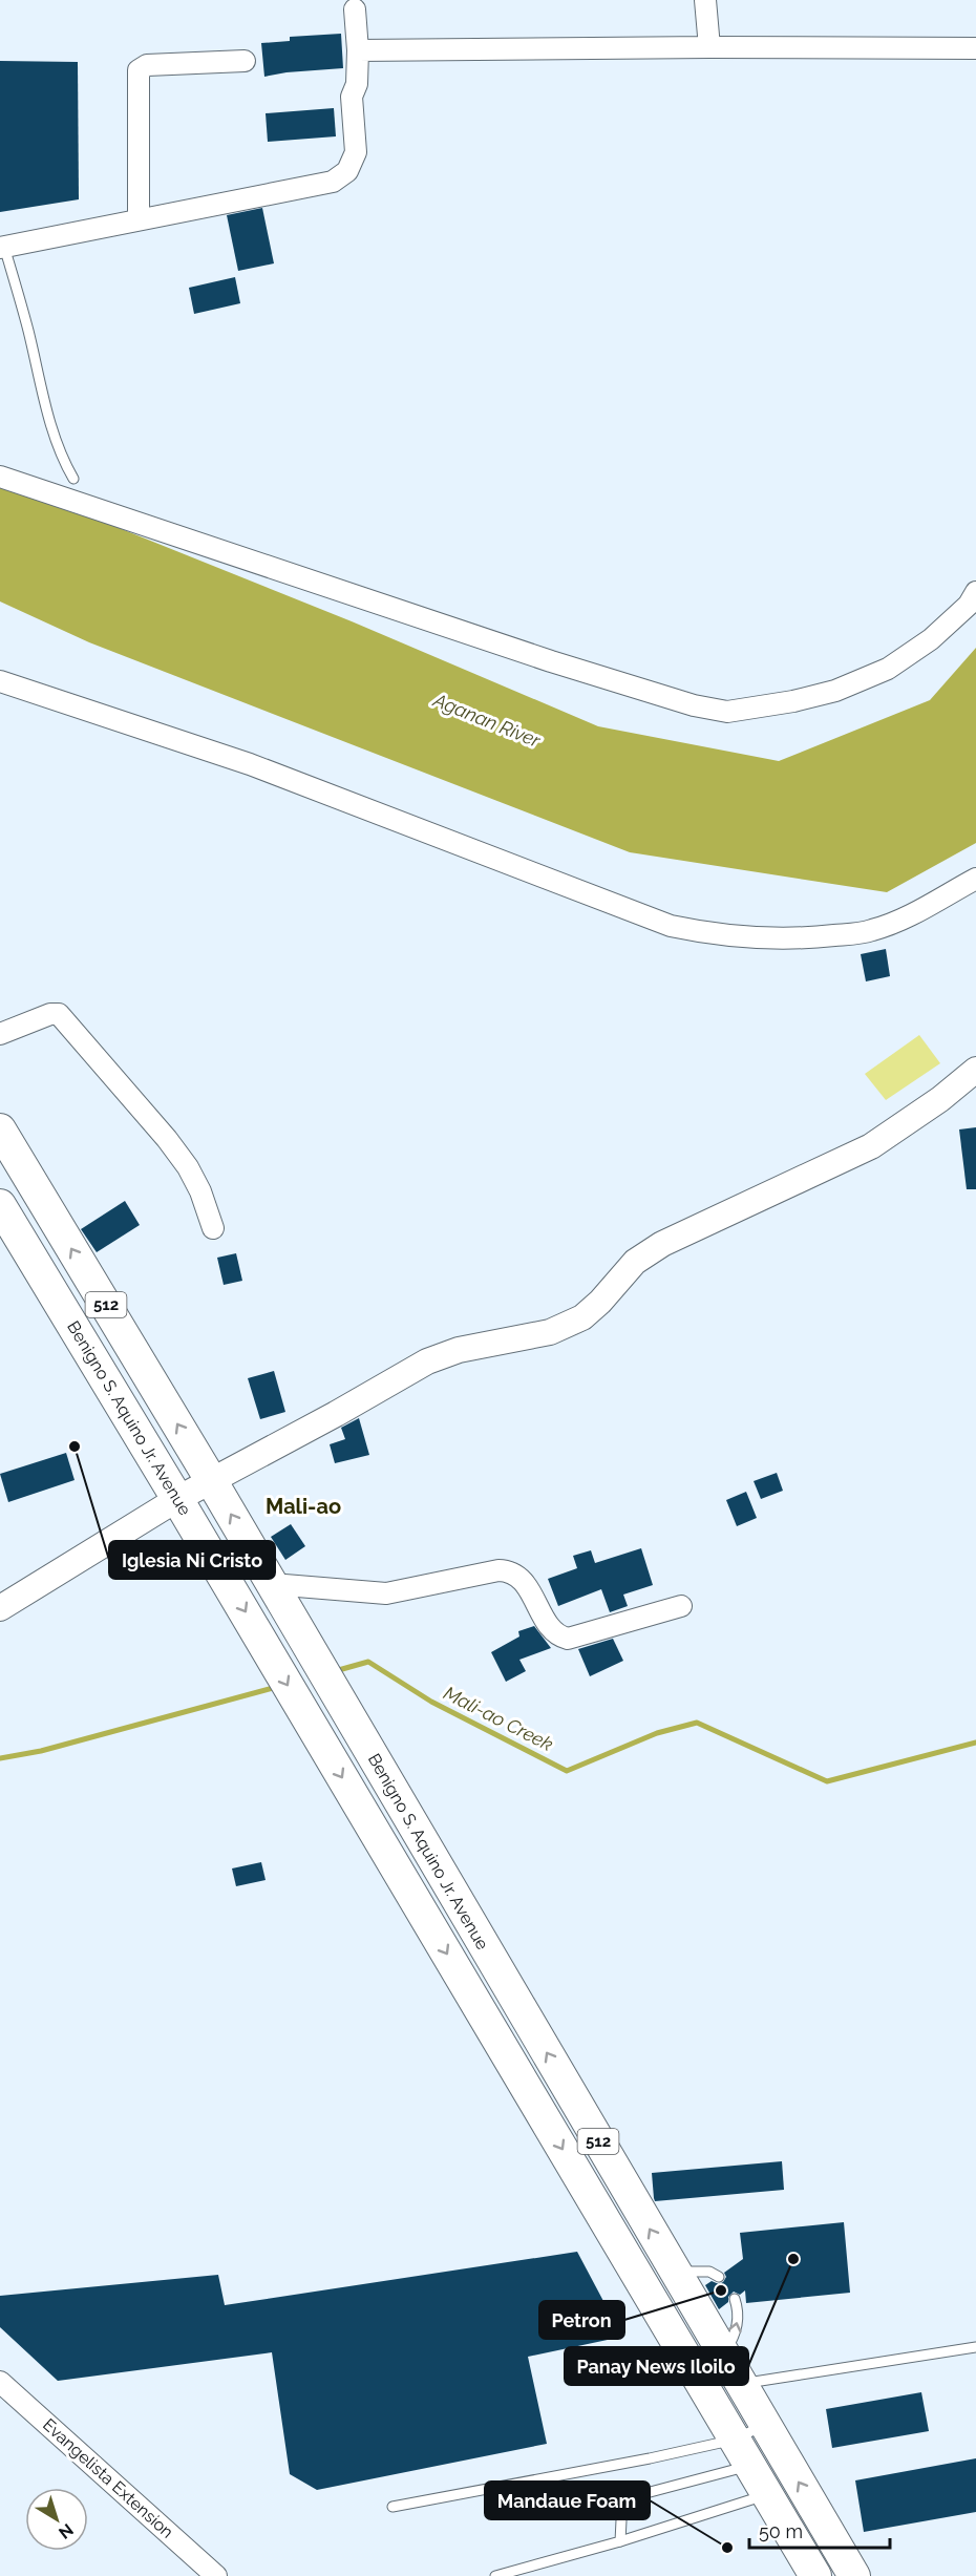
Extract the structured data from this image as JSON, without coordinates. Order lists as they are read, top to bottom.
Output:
{
  "streets": {
    "main road": ["512", "Benigno S. Aquino Jr. Avenue"],
    "street": ["Evangelista Extension"]
  },
  "districts": ["Mali-ao"],
  "water": ["Aganan River", "Mali-ao Creek"],
  "places": [
    "Iglesia Ni Cristo",
    "Panay News Iloilo",
    "Petron",
    "Mandaue Foam"
  ],
  "scale_bar": "50 m",
  "north": "bottom right"
}
